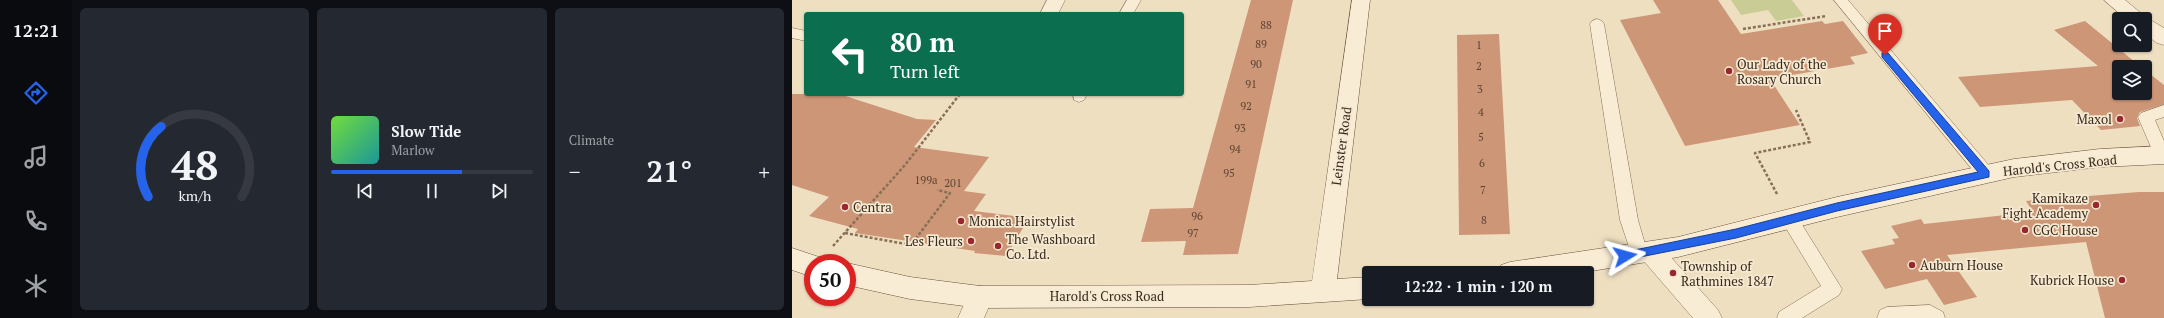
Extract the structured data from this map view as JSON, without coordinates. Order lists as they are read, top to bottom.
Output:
{
  "streets": {
    "main road": ["Leinster Road", "Harold's Cross Road"]
  },
  "crossings": [
    ["Leinster Road", "Harold's Cross Road"]
  ],
  "places": [
    "Our Lady of the Rosary Church",
    "Maxol",
    "Kamikaze Fight Academy",
    "Centra",
    "Monica Hairstylist",
    "CGC House",
    "Les Fleurs",
    "The Washboard Co. Ltd.",
    "Auburn House",
    "Township of Rathmines 1847",
    "Kubrick House"
  ],
  "house_numbers": [
    "88",
    "89",
    "1",
    "90",
    "2",
    "91",
    "3",
    "92",
    "4",
    "93",
    "5",
    "94",
    "6",
    "95",
    "199a",
    "201",
    "7",
    "96",
    "8",
    "97"
  ],
  "page": {
    "tabs": "12:21",
    "tile": "Climate",
    "turn": ["80 m", "Turn left"],
    "song": ["Slow Tide", "Marlow"],
    "heat": ["−", "21°", "+"],
    "limit": "50",
    "trip": "12:22 · 1 min · 120 m",
    "gauge": ["48", "km/h"]
  }
}
